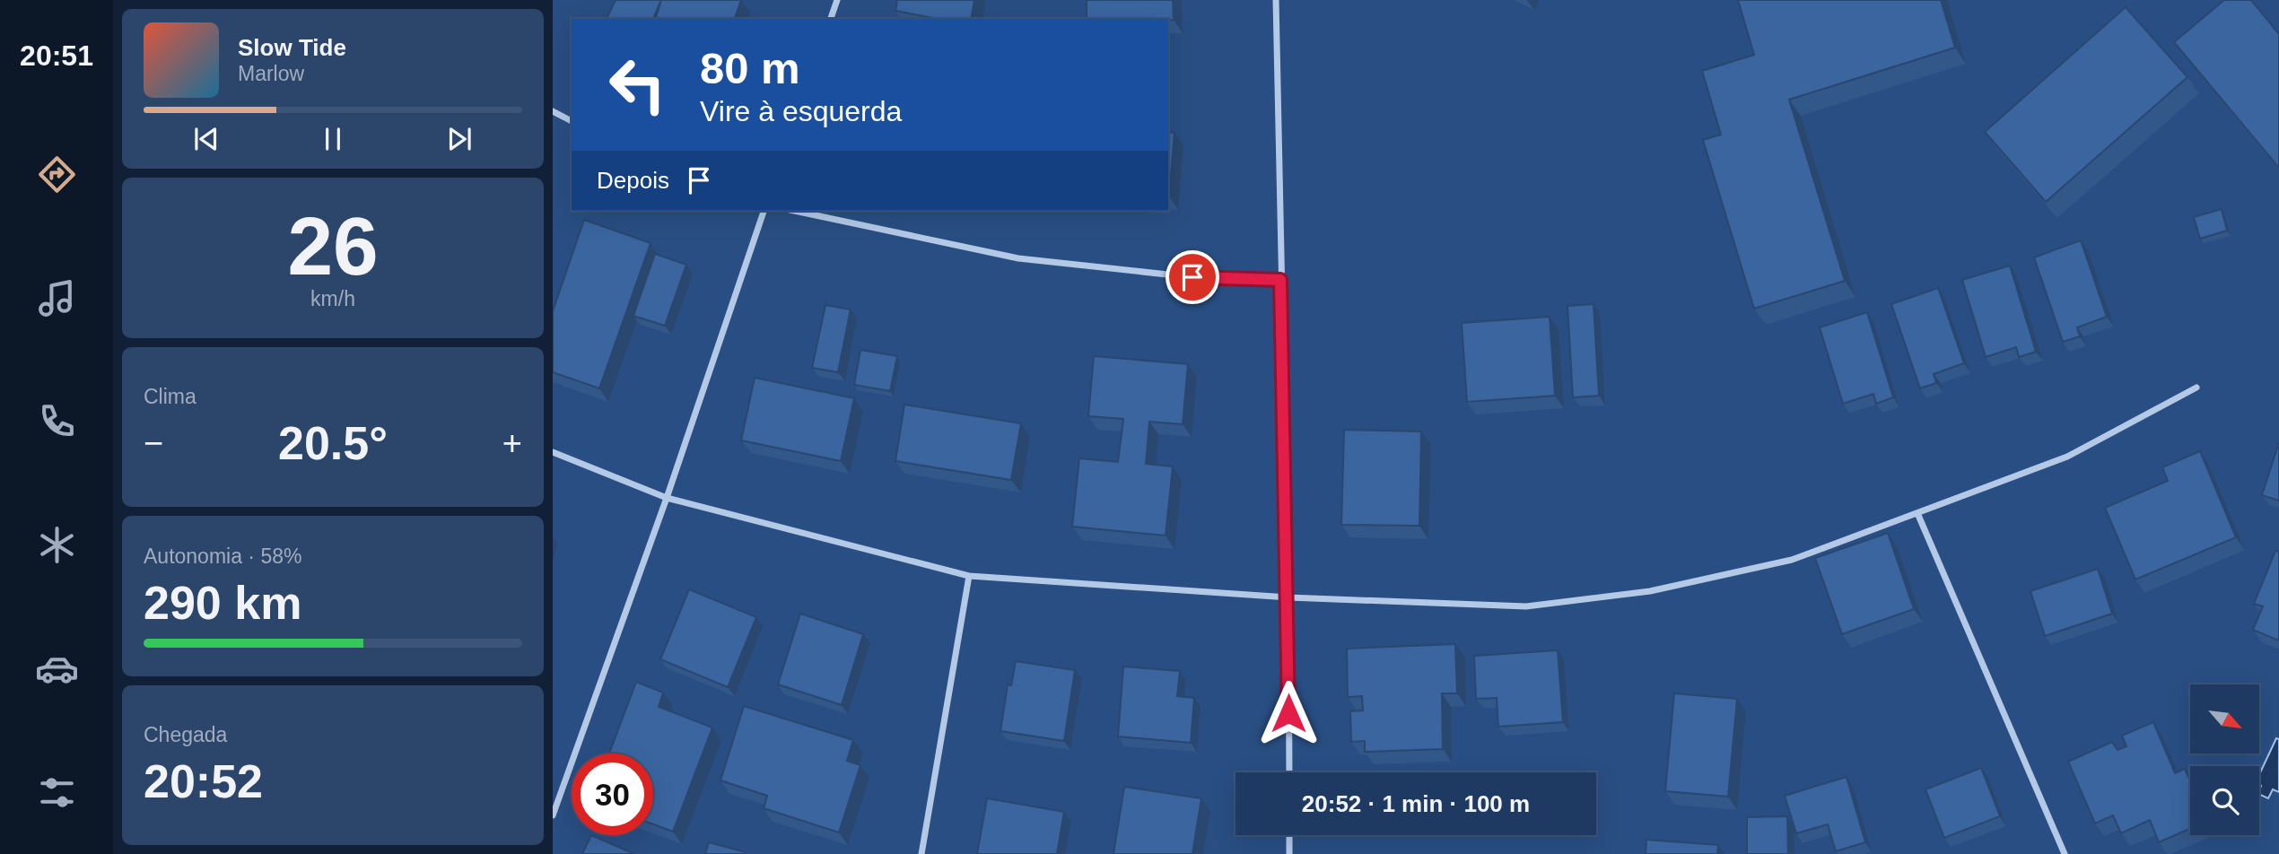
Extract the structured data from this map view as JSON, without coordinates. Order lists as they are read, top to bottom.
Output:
{
  "north": "bottom right",
  "page": {
    "tabs": "20:51",
    "turn": ["80 m", "Vire à esquerda"],
    "song": ["Slow Tide", "Marlow"],
    "then": "Depois",
    "tile": [
      ["26", "km/h"],
      "Clima",
      ["Autonomia · 58%", "290 km"],
      ["Chegada", "20:52"]
    ],
    "heat": ["−", "20.5°", "+"],
    "limit": "30",
    "trip": "20:52 · 1 min · 100 m"
  }
}
